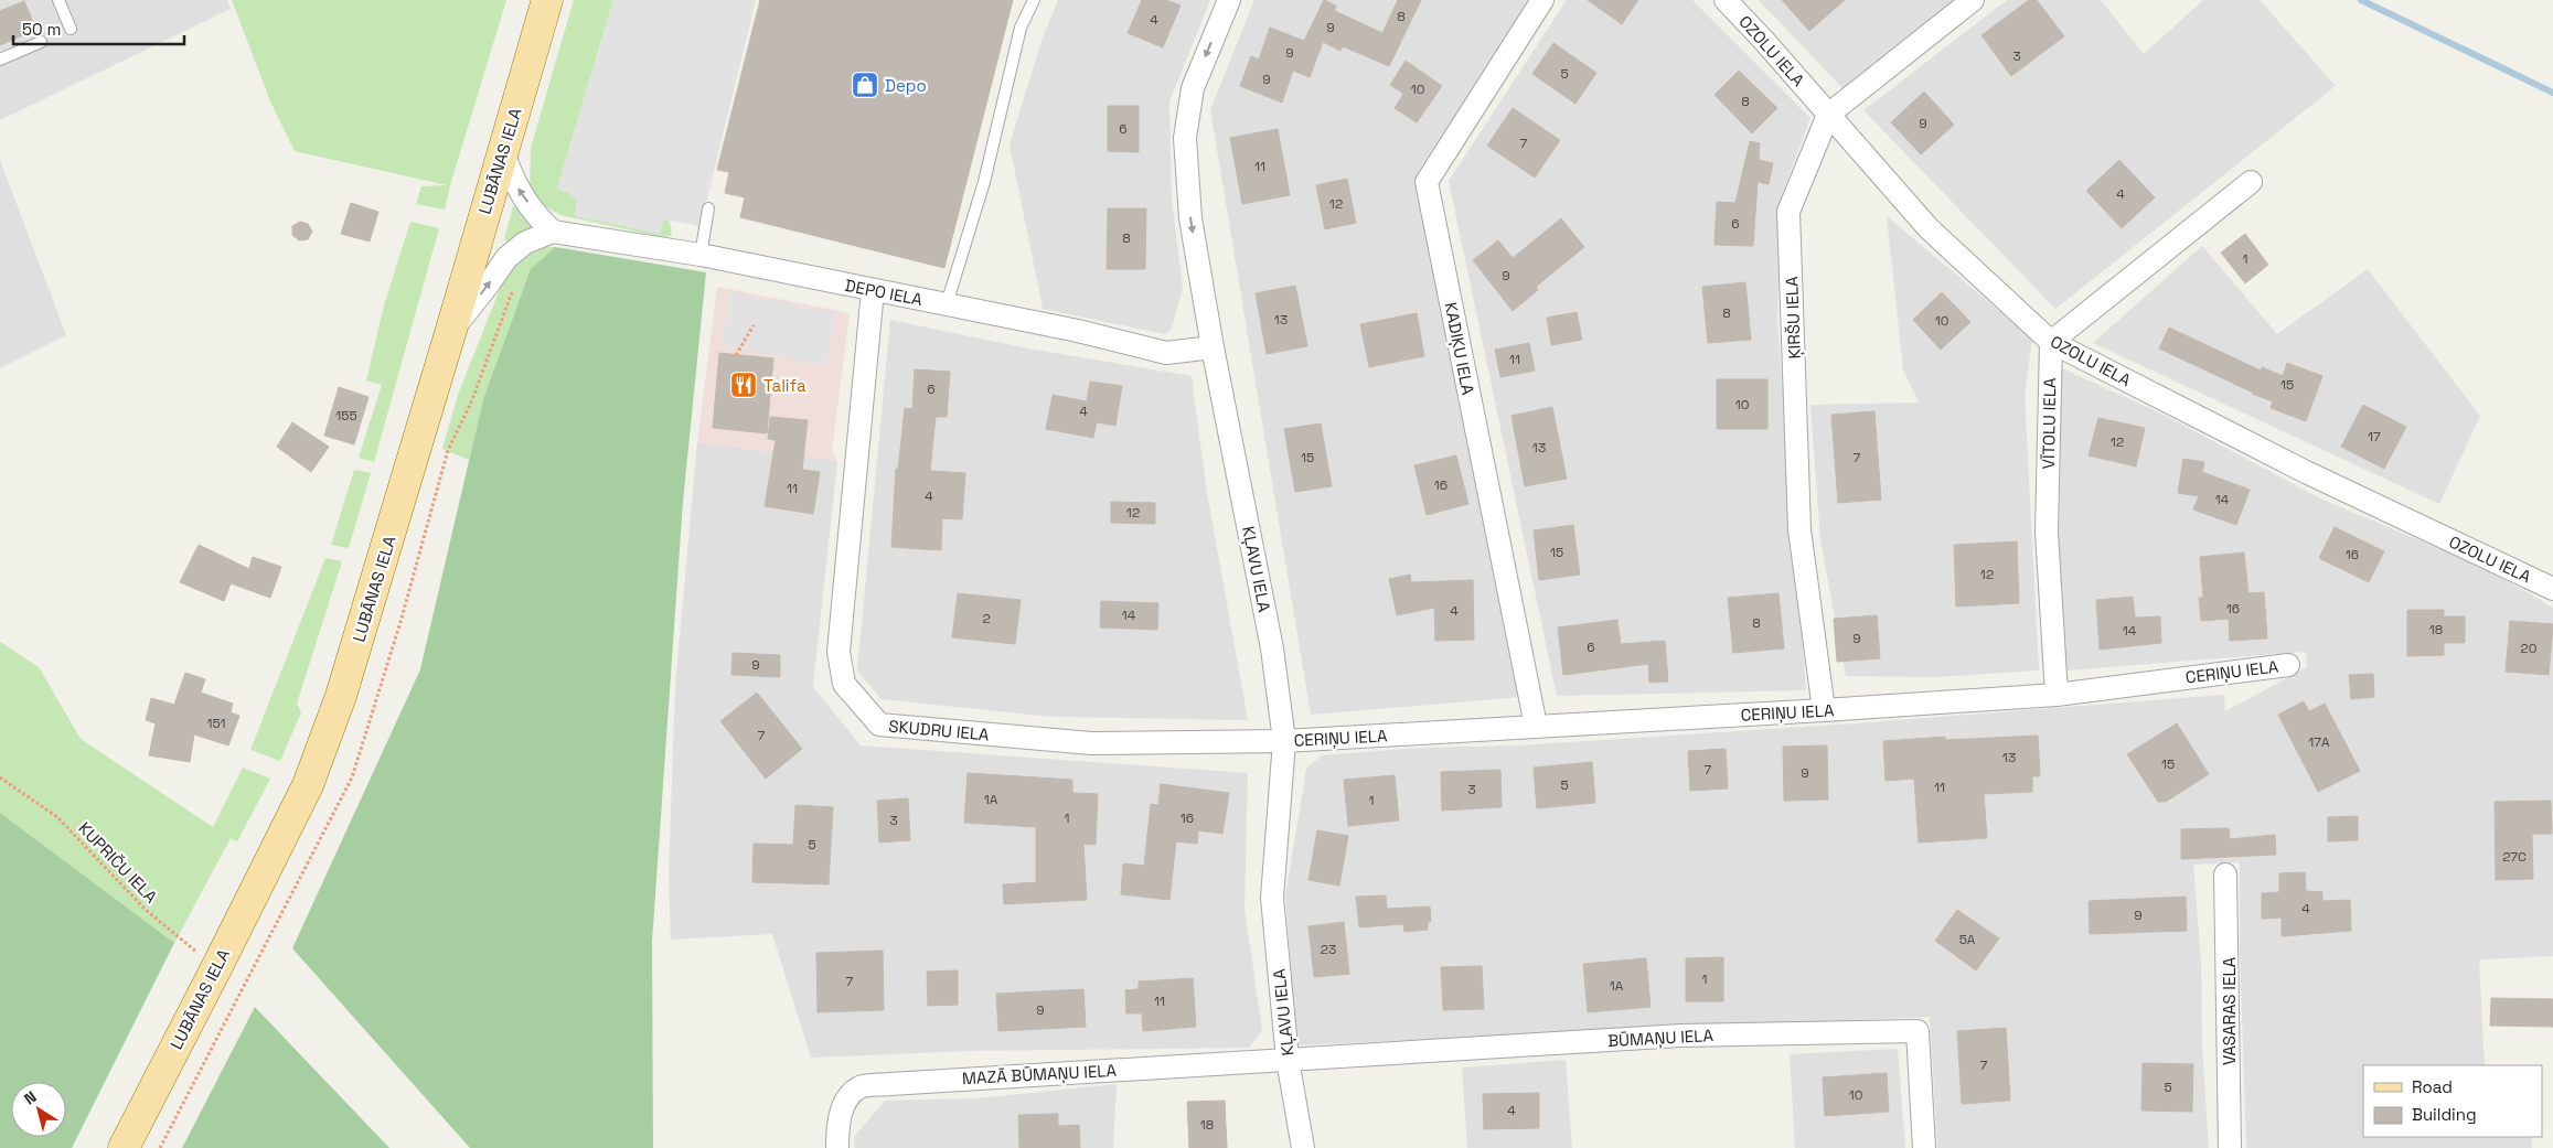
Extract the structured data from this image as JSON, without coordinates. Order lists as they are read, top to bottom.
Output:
{
  "streets": {
    "main road": ["LUBĀNAS IELA"],
    "street": [
      "OZOLU IELA",
      "DEPO IELA",
      "ĶIRŠU IELA",
      "KADIĶU IELA",
      "VĪTOLU IELA",
      "KĻAVU IELA",
      "CERIŅU IELA",
      "SKUDRU IELA",
      "VASARAS IELA",
      "BŪMAŅU IELA",
      "MAZĀ BŪMAŅU IELA"
    ],
    "path": ["KUPRIČU IELA"]
  },
  "crossings": [
    ["OZOLU IELA", "ĶIRŠU IELA"],
    ["OZOLU IELA", "VĪTOLU IELA"],
    ["LUBĀNAS IELA", "KUPRIČU IELA"],
    ["DEPO IELA", "KĻAVU IELA"],
    ["DEPO IELA", "SKUDRU IELA"],
    ["ĶIRŠU IELA", "CERIŅU IELA"],
    ["KADIĶU IELA", "CERIŅU IELA"],
    ["VĪTOLU IELA", "CERIŅU IELA"],
    ["KĻAVU IELA", "CERIŅU IELA"],
    ["KĻAVU IELA", "SKUDRU IELA"],
    ["KĻAVU IELA", "BŪMAŅU IELA"],
    ["KĻAVU IELA", "MAZĀ BŪMAŅU IELA"],
    ["CERIŅU IELA", "SKUDRU IELA"],
    ["BŪMAŅU IELA", "MAZĀ BŪMAŅU IELA"]
  ],
  "places": {
    "shop": ["Depo"],
    "restaurant": ["Talifa"]
  },
  "house_numbers": [
    "8",
    "4",
    "9",
    "9",
    "3",
    "5",
    "9",
    "10",
    "8",
    "9",
    "6",
    "7",
    "11",
    "4",
    "12",
    "6",
    "8",
    "1",
    "9",
    "8",
    "13",
    "10",
    "11",
    "15",
    "6",
    "10",
    "4",
    "155",
    "17",
    "12",
    "13",
    "15",
    "7",
    "16",
    "11",
    "4",
    "14",
    "12",
    "15",
    "16",
    "12",
    "16",
    "4",
    "14",
    "2",
    "8",
    "18",
    "14",
    "9",
    "6",
    "20",
    "9",
    "151",
    "7",
    "17A",
    "13",
    "15",
    "7",
    "9",
    "5",
    "11",
    "3",
    "1A",
    "1",
    "1",
    "16",
    "3",
    "5",
    "27C",
    "4",
    "9",
    "5A",
    "23",
    "1",
    "7",
    "1A",
    "11",
    "9",
    "7",
    "5",
    "10",
    "4",
    "18"
  ],
  "legend": ["Road", "Building"],
  "scale_bar": "50 m",
  "north": "top left"
}
